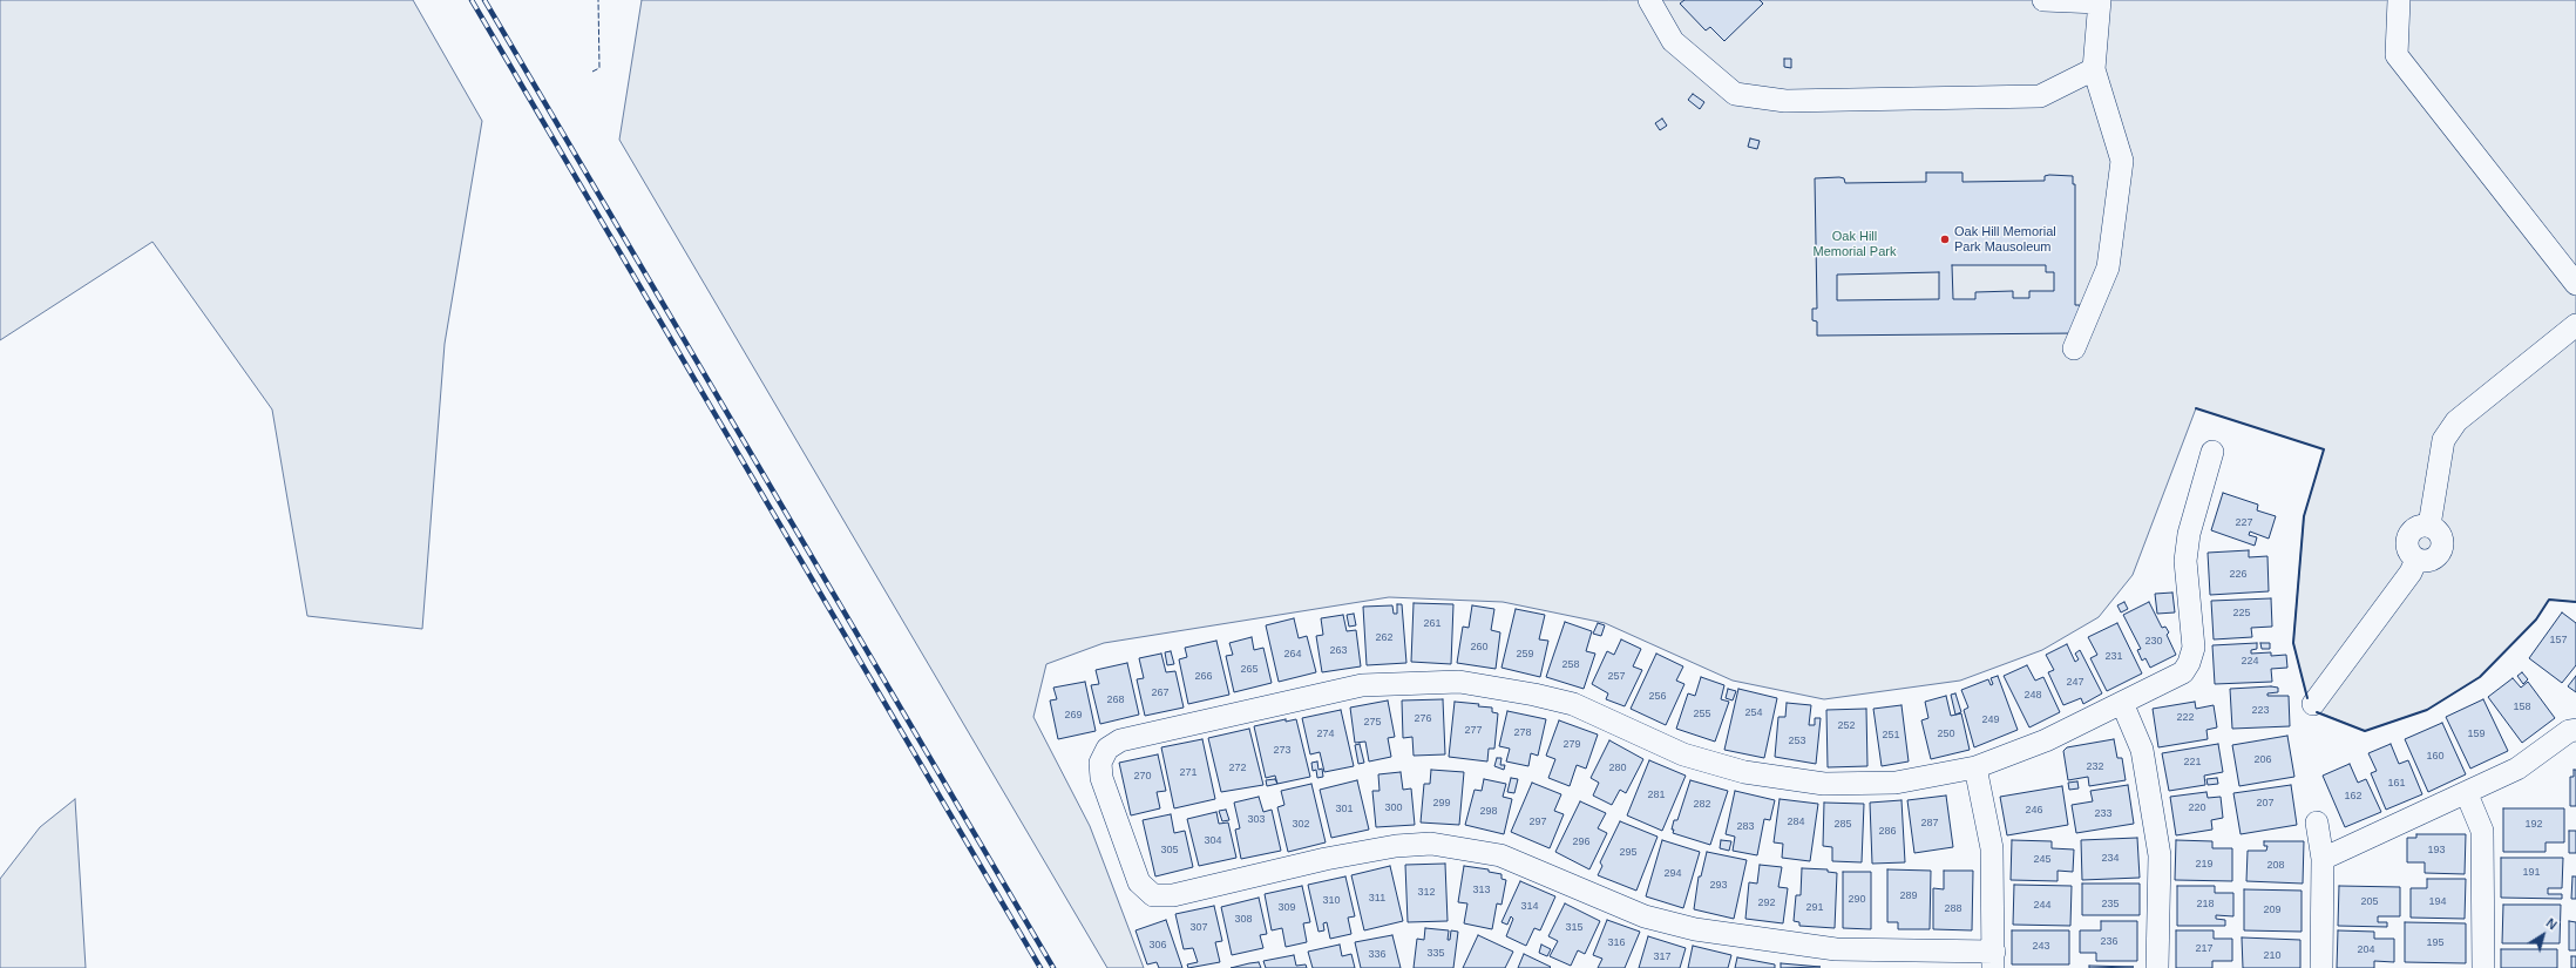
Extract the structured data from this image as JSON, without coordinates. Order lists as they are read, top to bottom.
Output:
{
  "parks": ["Oak Hill Memorial Park"],
  "places": ["Oak Hill Memorial Park Mausoleum"],
  "house_numbers": [
    "227",
    "226",
    "225",
    "261",
    "262",
    "157",
    "230",
    "260",
    "263",
    "264",
    "259",
    "231",
    "224",
    "258",
    "265",
    "266",
    "257",
    "247",
    "267",
    "248",
    "256",
    "268",
    "158",
    "223",
    "254",
    "255",
    "269",
    "222",
    "276",
    "249",
    "275",
    "252",
    "277",
    "278",
    "274",
    "250",
    "159",
    "251",
    "253",
    "279",
    "273",
    "160",
    "206",
    "221",
    "232",
    "272",
    "280",
    "271",
    "270",
    "161",
    "281",
    "162",
    "299",
    "207",
    "282",
    "300",
    "220",
    "301",
    "246",
    "298",
    "233",
    "303",
    "297",
    "284",
    "287",
    "302",
    "285",
    "192",
    "283",
    "286",
    "304",
    "296",
    "305",
    "193",
    "295",
    "234",
    "245",
    "219",
    "208",
    "191",
    "294",
    "293",
    "313",
    "312",
    "289",
    "311",
    "290",
    "310",
    "205",
    "194",
    "292",
    "235",
    "218",
    "244",
    "314",
    "309",
    "291",
    "288",
    "209",
    "308",
    "307",
    "315",
    "236",
    "316",
    "195",
    "306",
    "243",
    "217",
    "204",
    "335",
    "336",
    "210",
    "317"
  ],
  "north": "top right"
}
